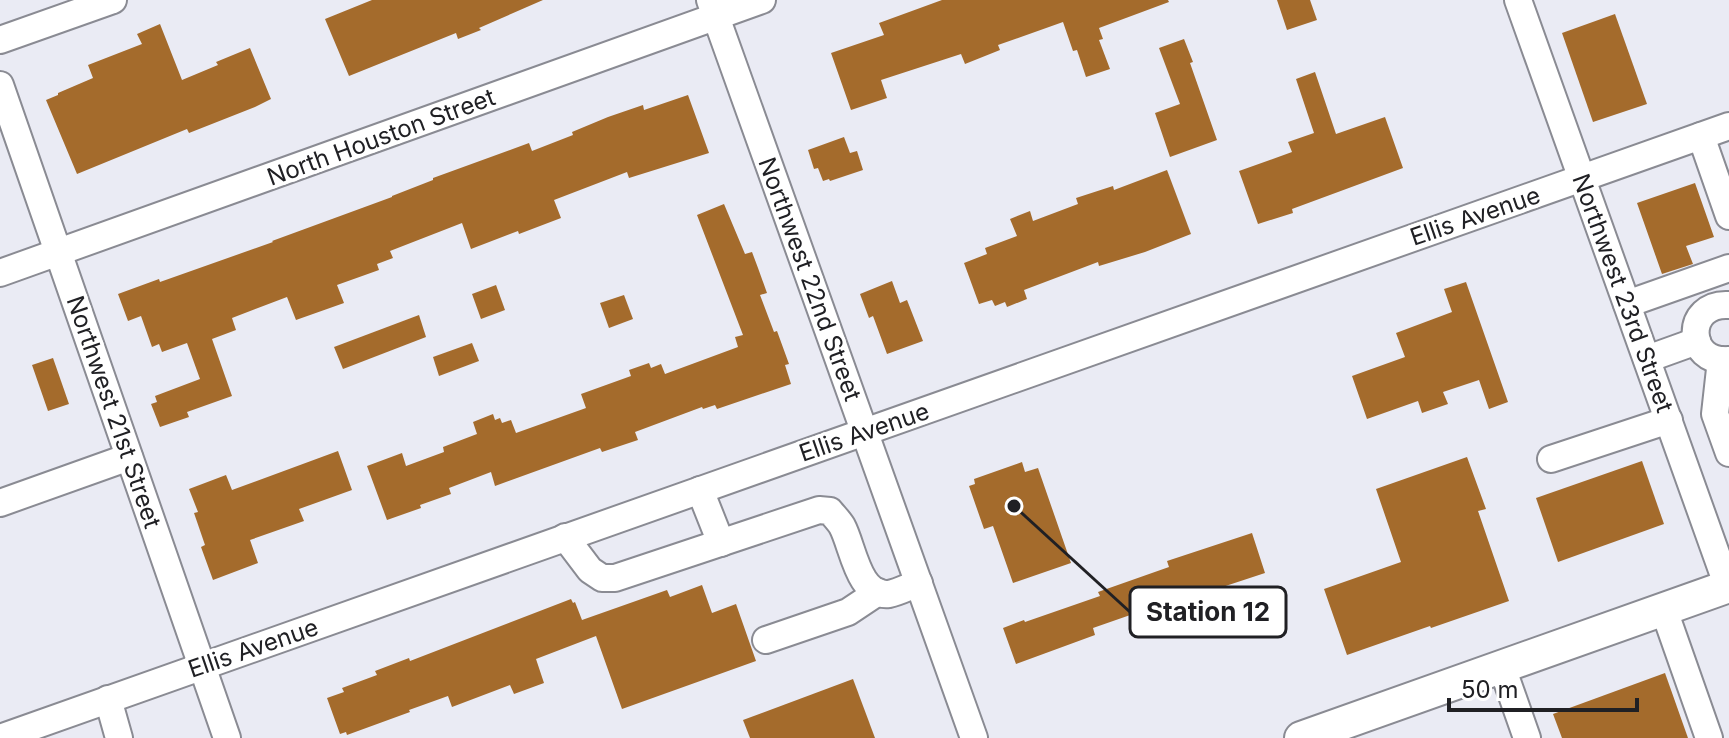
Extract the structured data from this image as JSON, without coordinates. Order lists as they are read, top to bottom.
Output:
{
  "streets": {
    "street": [
      "North Houston Street",
      "Ellis Avenue",
      "Northwest 22nd Street",
      "Northwest 23rd Street",
      "Northwest 21st Street"
    ]
  },
  "crossings": [
    ["North Houston Street", "Northwest 22nd Street"],
    ["North Houston Street", "Northwest 21st Street"],
    ["Ellis Avenue", "Northwest 22nd Street"],
    ["Ellis Avenue", "Northwest 23rd Street"],
    ["Ellis Avenue", "Northwest 21st Street"]
  ],
  "places": ["Station 12"],
  "scale_bar": "50 m"
}
